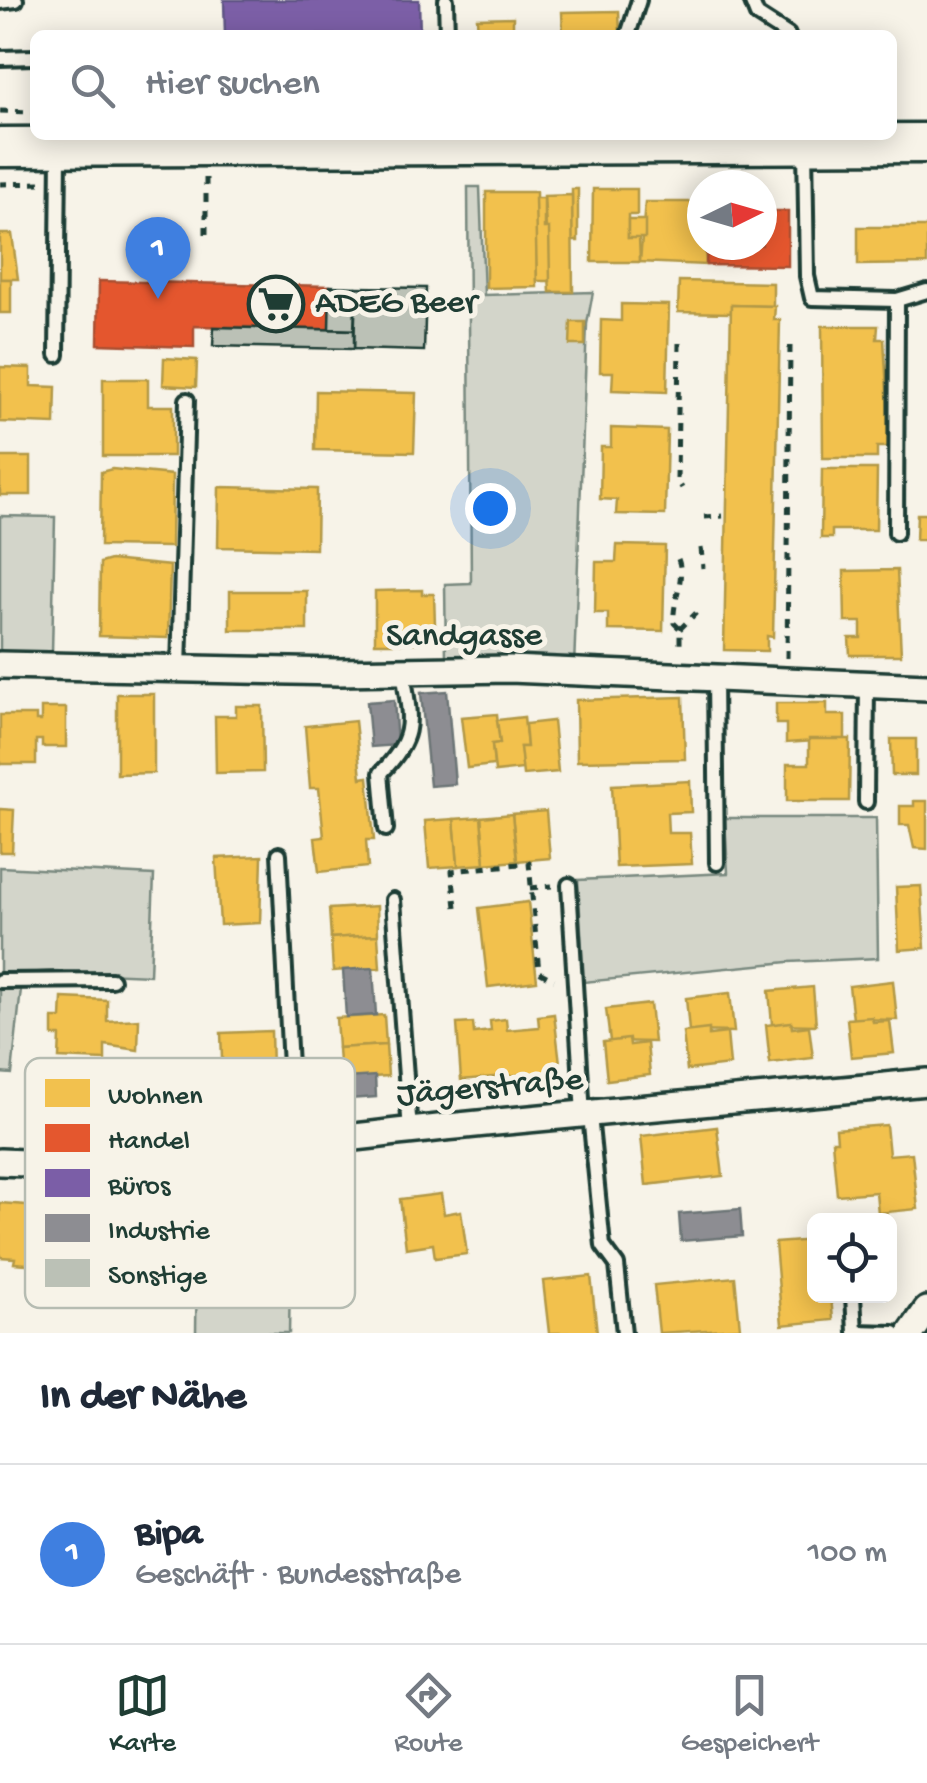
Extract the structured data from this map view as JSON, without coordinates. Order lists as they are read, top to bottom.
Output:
{
  "streets": {
    "street": ["Sandgasse", "Jägerstraße"]
  },
  "places": {
    "supermarket": ["ADEG Beer"]
  },
  "legend": [
    "Wohnen",
    "Handel",
    "Büros",
    "Industrie",
    "Sonstige"
  ],
  "north": "right",
  "page": {
    "search": "Hier suchen",
    "pins": "1",
    "heading": "In der Nähe",
    "list": [
      {
        "mark": "1",
        "name": "Bipa",
        "note": "Geschäft · Bundesstraße",
        "value": "100 m"
      }
    ],
    "nav": ["Karte", "Route", "Gespeichert"]
  }
}
